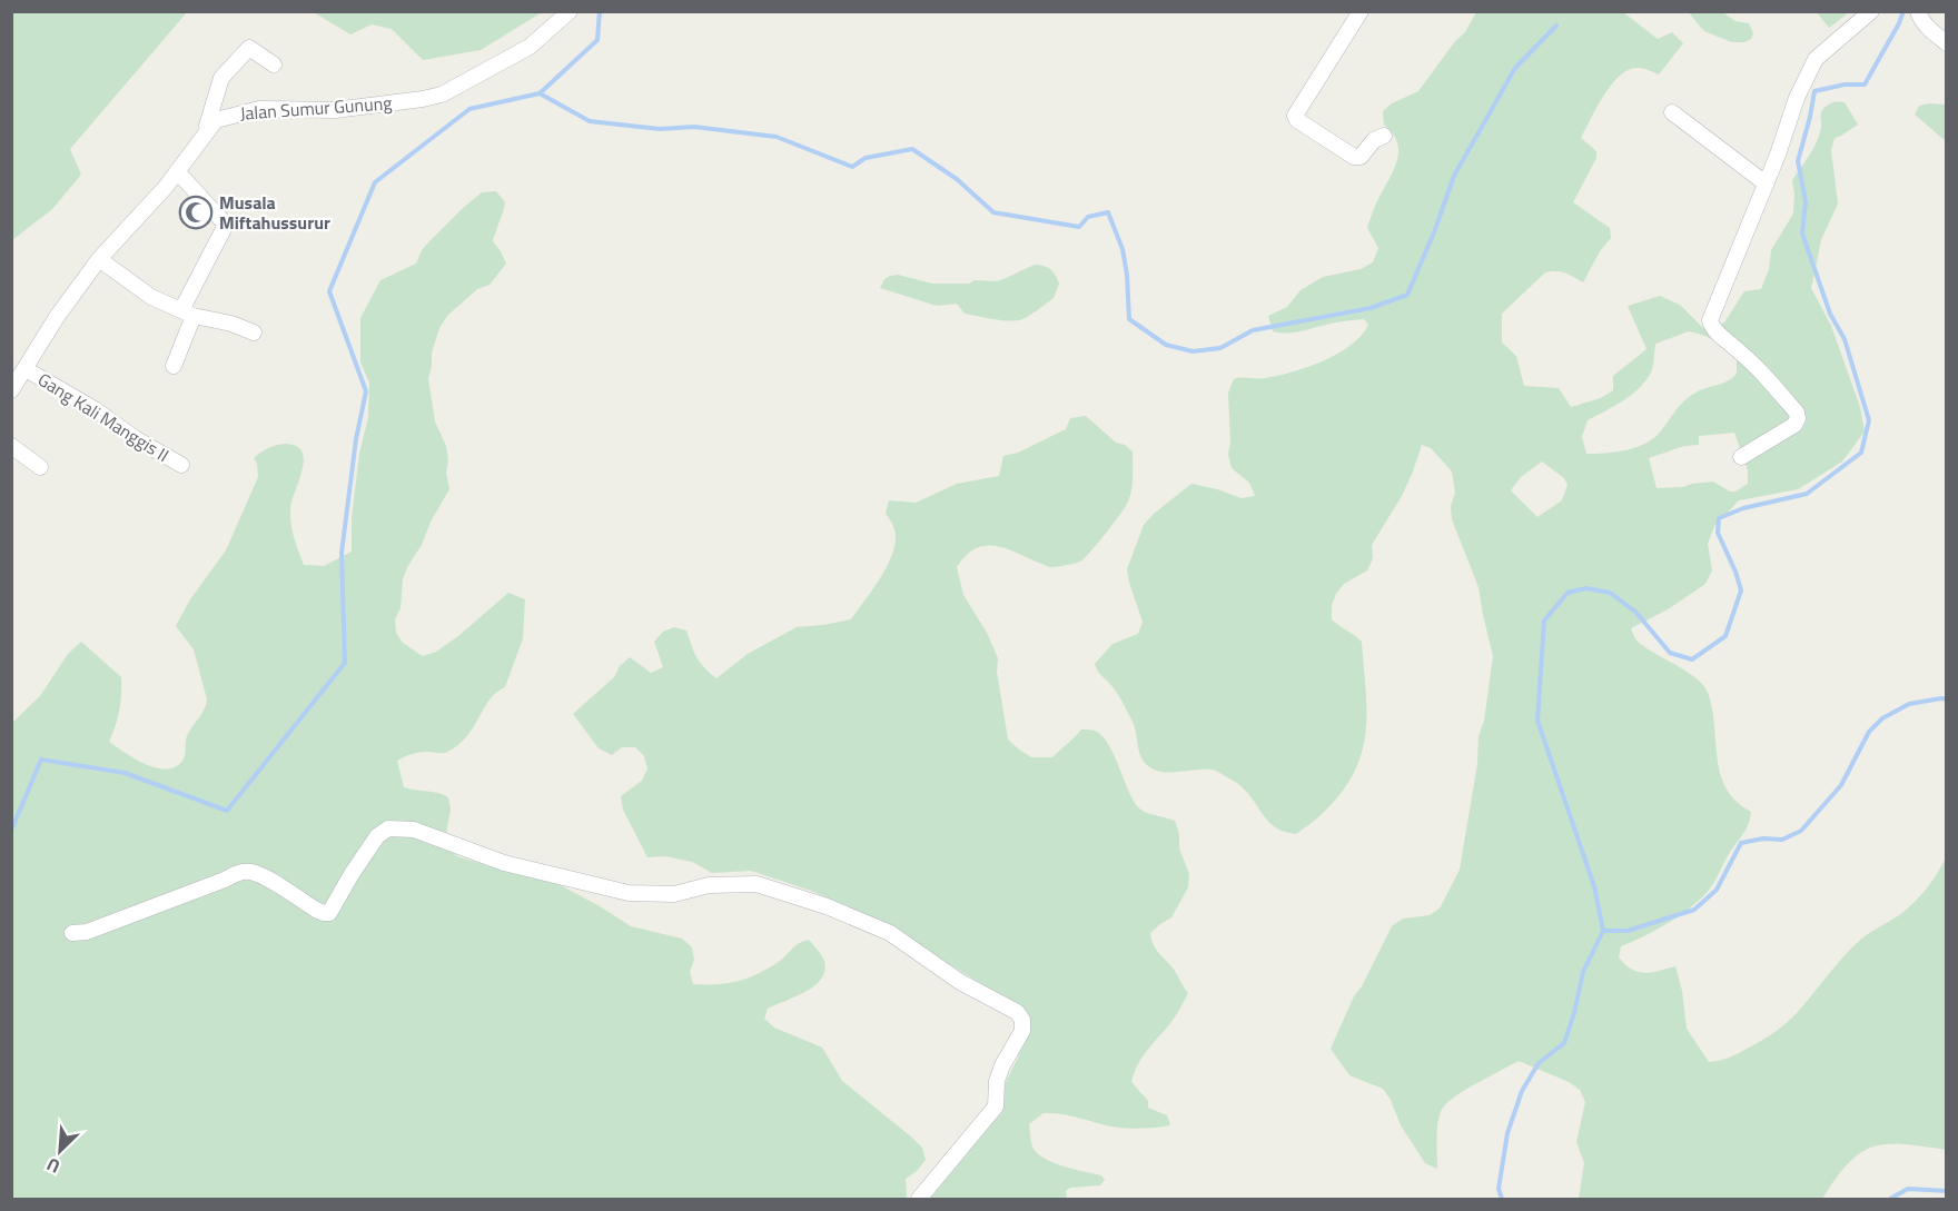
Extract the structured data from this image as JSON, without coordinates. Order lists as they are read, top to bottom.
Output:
{
  "streets": {
    "street": ["Jalan Sumur Gunung", "Gang Kali Manggis II"]
  },
  "crossings": [
    ["Jalan Sumur Gunung", "Gang Kali Manggis II"]
  ],
  "places": {
    "mosque": ["Musala Miftahussurur"]
  },
  "north": "bottom left"
}
